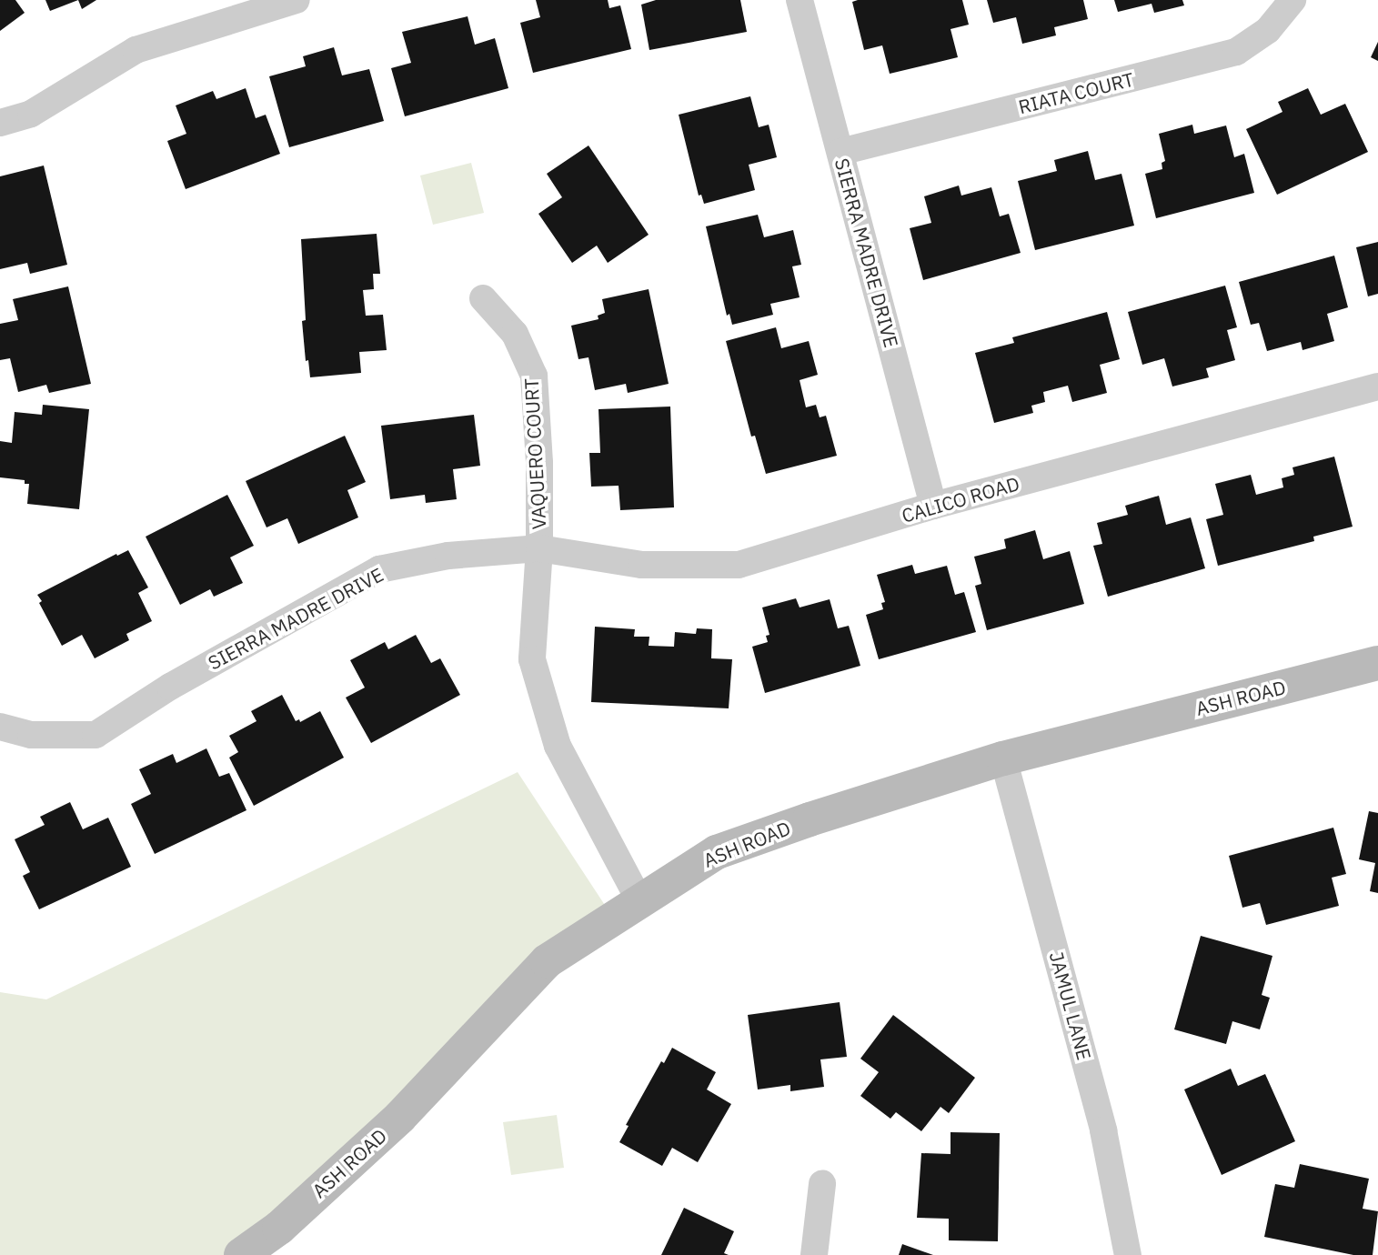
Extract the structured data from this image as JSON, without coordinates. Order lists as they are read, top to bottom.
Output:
{
  "streets": {
    "main road": ["ASH ROAD"],
    "street": [
      "RIATA COURT",
      "SIERRA MADRE DRIVE",
      "VAQUERO COURT",
      "CALICO ROAD",
      "JAMUL LANE"
    ]
  },
  "crossings": [
    ["RIATA COURT", "SIERRA MADRE DRIVE"],
    ["SIERRA MADRE DRIVE", "VAQUERO COURT"],
    ["SIERRA MADRE DRIVE", "CALICO ROAD"],
    ["VAQUERO COURT", "CALICO ROAD"],
    ["ASH ROAD", "JAMUL LANE"]
  ]
}
